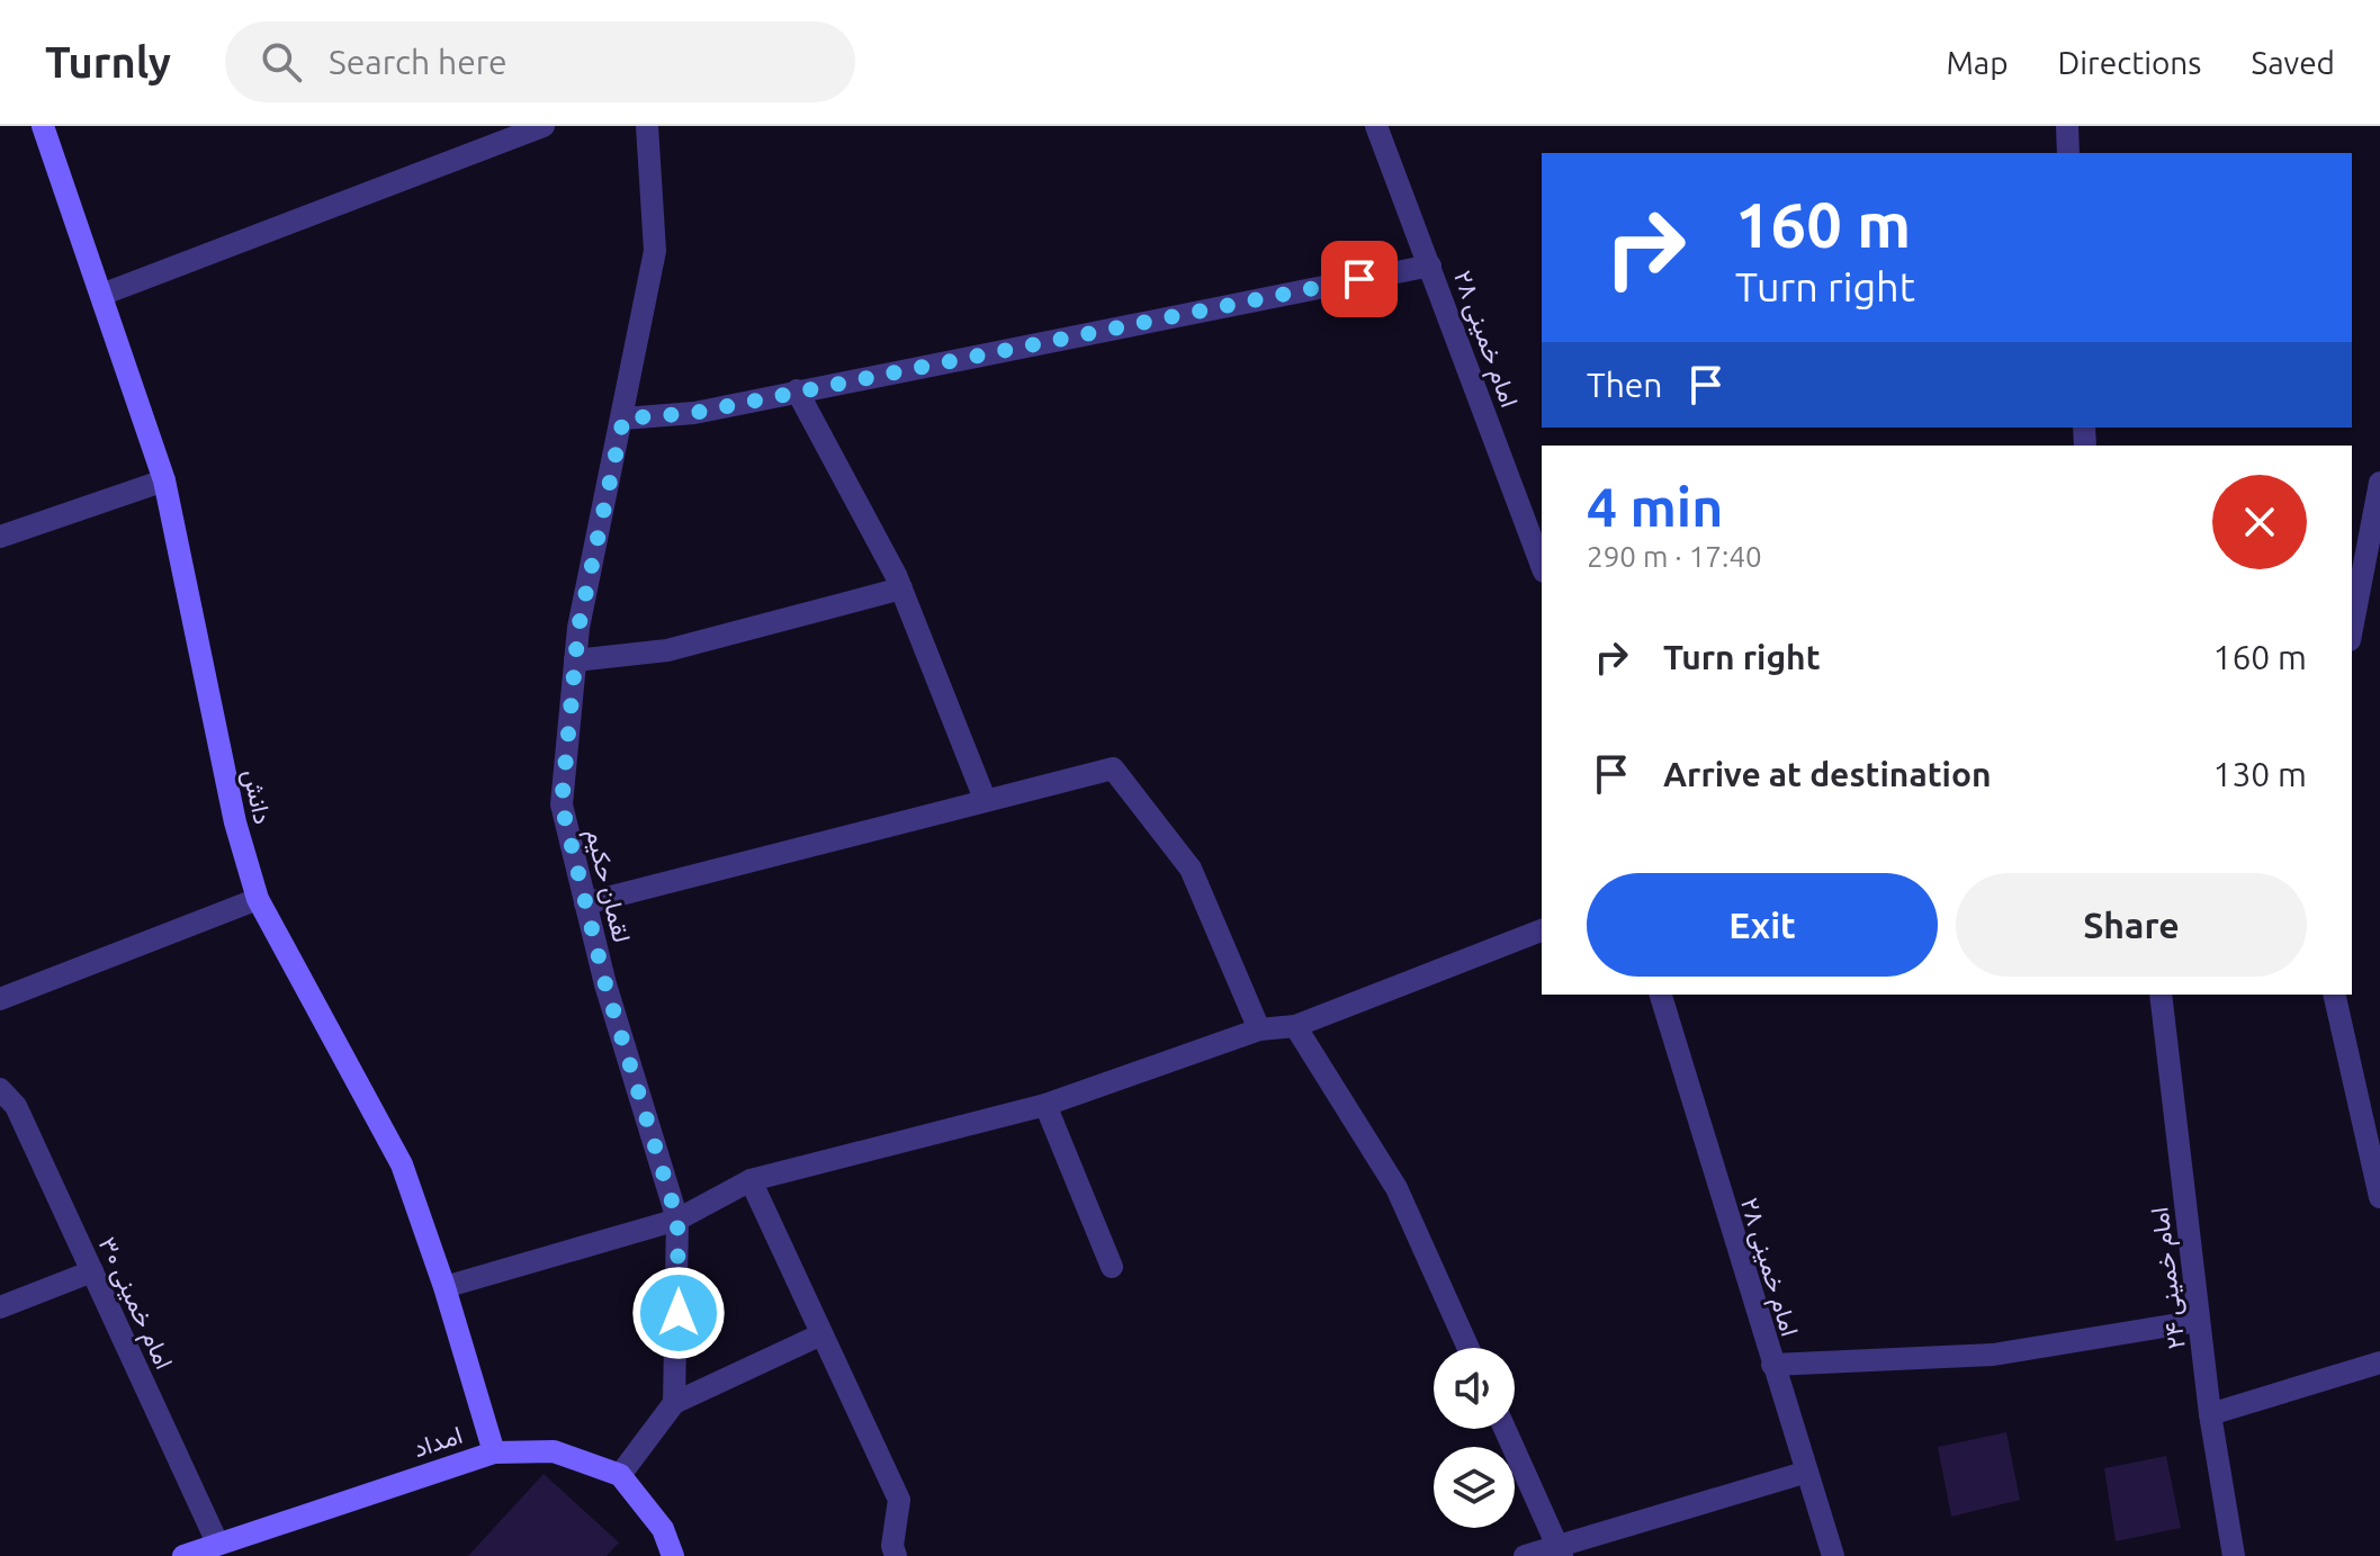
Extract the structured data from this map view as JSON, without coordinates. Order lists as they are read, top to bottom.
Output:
{
  "streets": {
    "street": [
      "امام خمینی ۲۸",
      "دانش",
      "لقمان حکیم",
      "امام خمینی ۲۴",
      "امام خمینی ۳۰",
      "امداد"
    ]
  },
  "crossings": [
    ["دانش", "امداد"],
    ["امام خمینی ۳۰", "امداد"]
  ],
  "page": {
    "header": "Turnly",
    "search": "Search here",
    "nav": ["Map", "Directions", "Saved"],
    "turn": ["160 m", "Turn right"],
    "then": "Then",
    "heading": ["4 min", "290 m · 17:40"],
    "list": [
      {
        "name": "Turn right",
        "value": "160 m"
      },
      {
        "name": "Arrive at destination",
        "value": "130 m"
      }
    ],
    "buttons": ["Exit", "Share"]
  }
}
